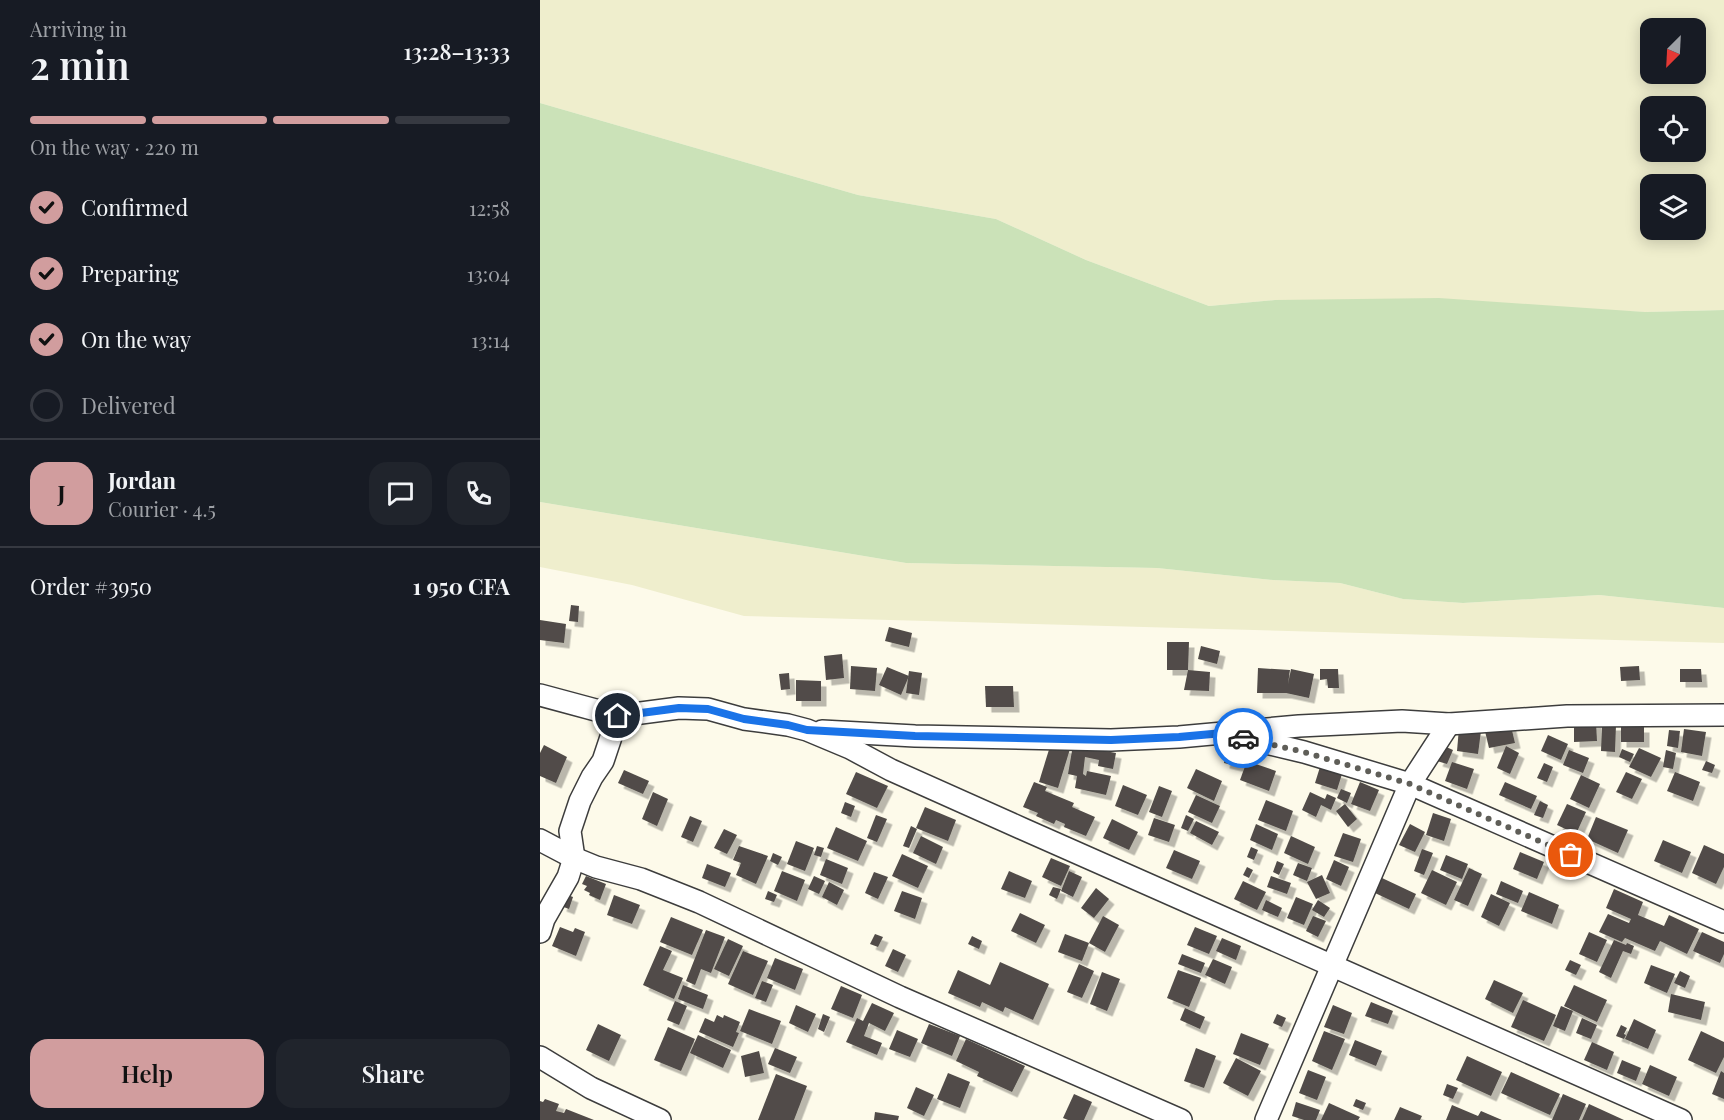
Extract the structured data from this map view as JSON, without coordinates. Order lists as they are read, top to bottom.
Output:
{
  "north": "bottom left",
  "page": {
    "heading": ["2 min", "Arriving in", "13:28–13:33"],
    "panel": [
      "Jordan",
      "Courier · 4.5",
      "Order #3950",
      "1 950 CFA"
    ],
    "bar": "On the way · 220 m",
    "list": [
      ["Confirmed", "12:58"],
      ["Preparing", "13:04"],
      ["On the way", "13:14"],
      "Delivered"
    ],
    "round": "J",
    "buttons": ["Help", "Share"]
  }
}
